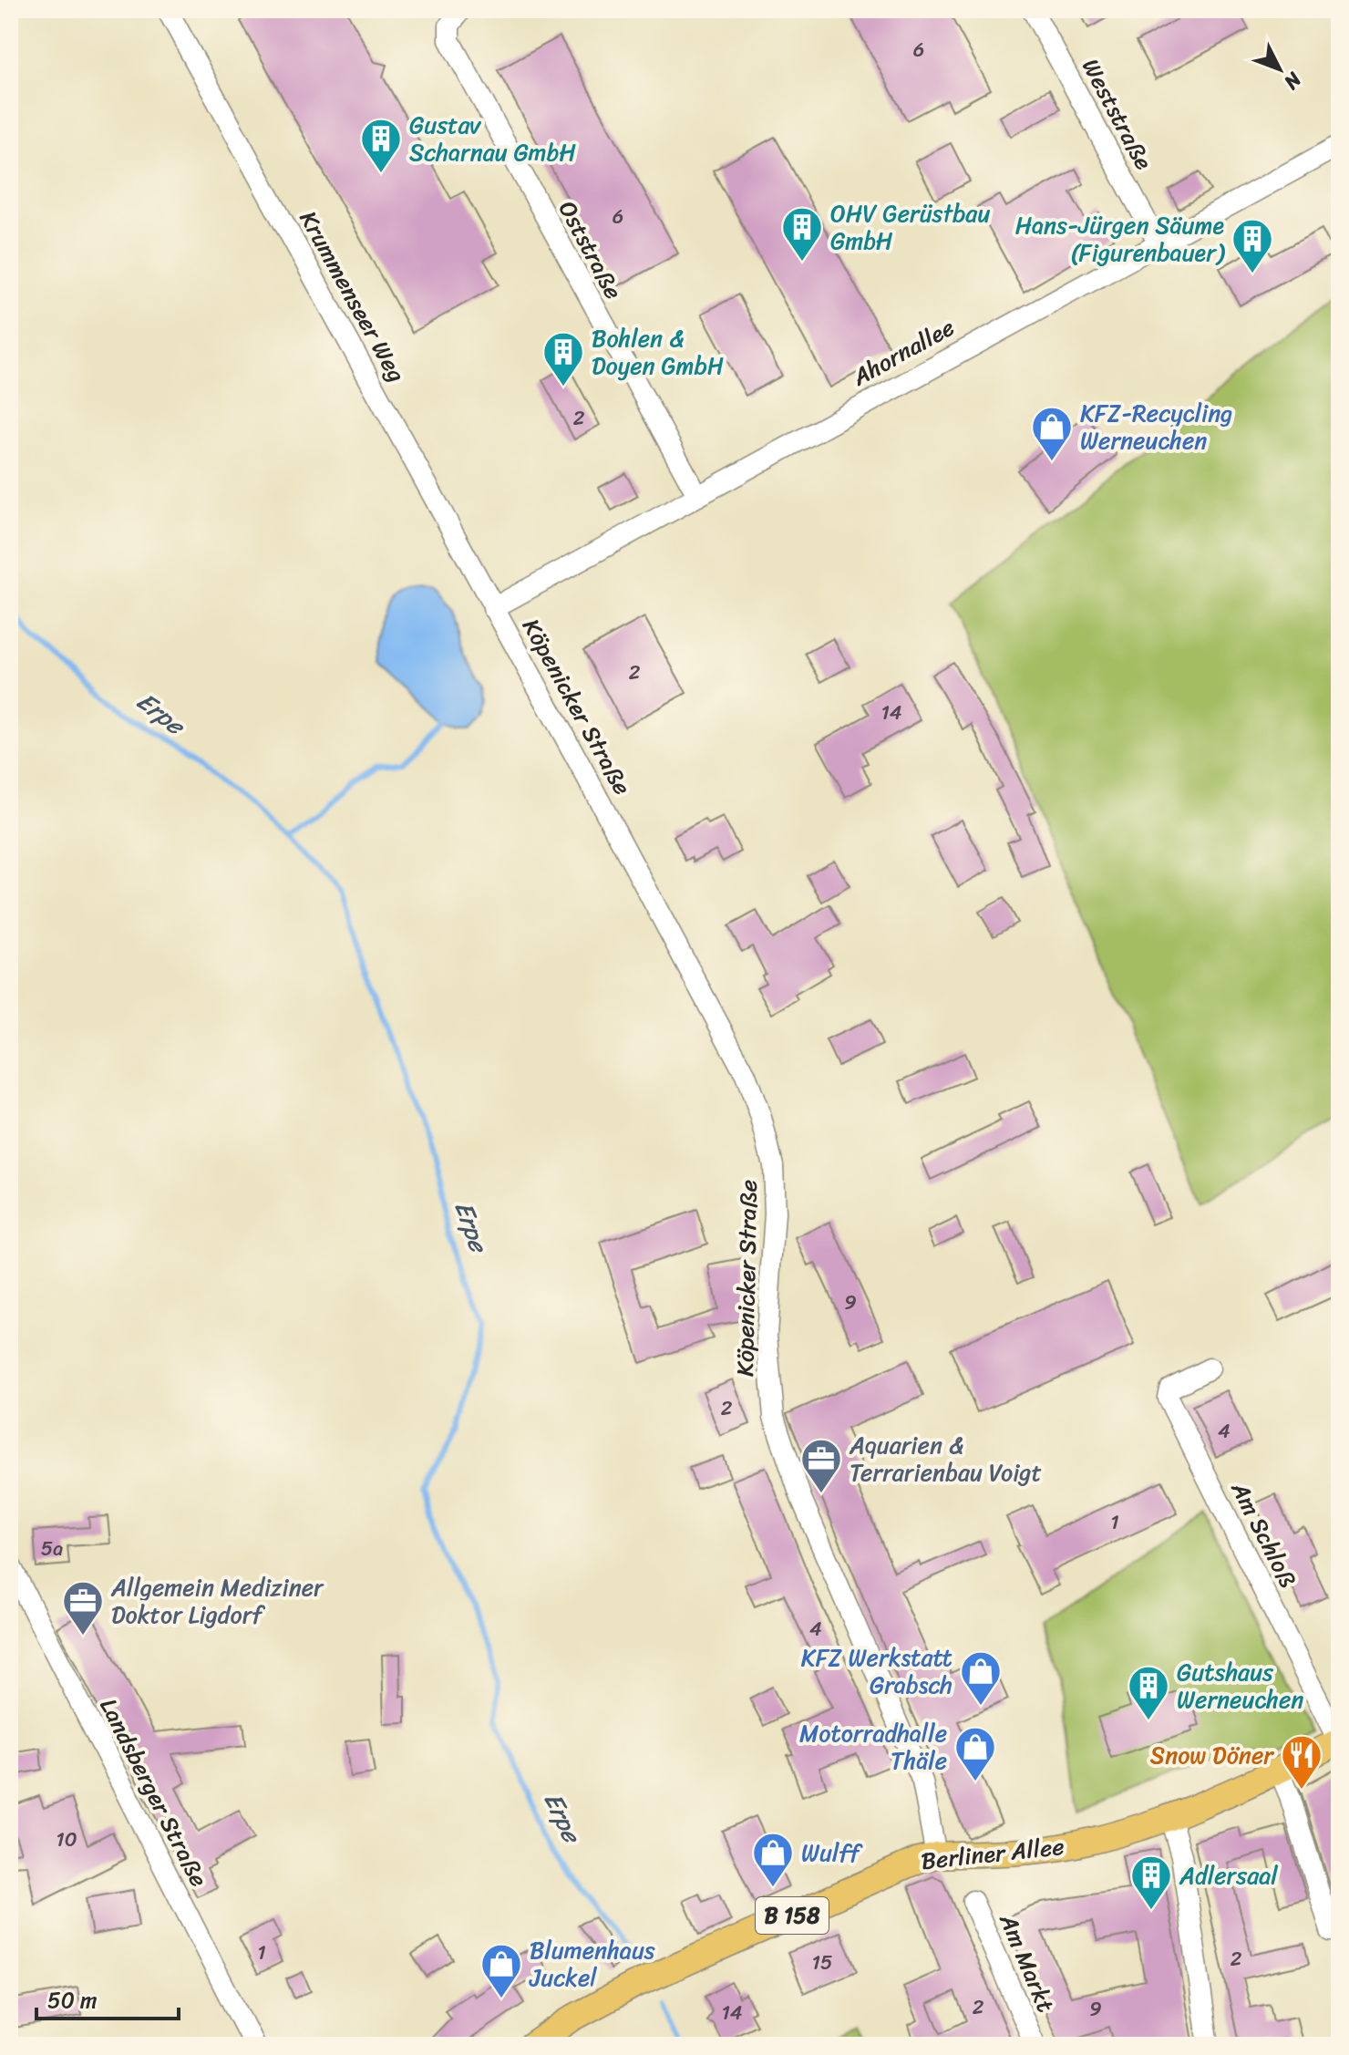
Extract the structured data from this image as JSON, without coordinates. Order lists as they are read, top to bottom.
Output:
{
  "streets": {
    "main road": ["Berliner Allee", "B 158"],
    "street": [
      "Weststraße",
      "Oststraße",
      "Krummenseer Weg",
      "Ahornallee",
      "Köpenicker Straße",
      "Am Schloß",
      "Landsberger Straße",
      "Am Markt"
    ]
  },
  "crossings": [
    ["Weststraße", "Ahornallee"],
    ["Oststraße", "Ahornallee"],
    ["Krummenseer Weg", "Ahornallee"],
    ["Krummenseer Weg", "Köpenicker Straße"],
    ["Ahornallee", "Köpenicker Straße"],
    ["Köpenicker Straße", "Berliner Allee"],
    ["Am Schloß", "Berliner Allee"]
  ],
  "water": ["Erpe"],
  "places": {
    "building": [
      "Gustav Scharnau GmbH",
      "OHV Gerüstbau GmbH",
      "Hans-Jürgen Säume (Figurenbauer)",
      "Bohlen & Doyen GmbH",
      "Gutshaus Werneuchen",
      "Adlersaal"
    ],
    "shop": [
      "KFZ-Recycling Werneuchen",
      "KFZ Werkstatt Grabsch",
      "Motorradhalle Thäle",
      "Wulff",
      "Blumenhaus Juckel"
    ],
    "office": ["Aquarien & Terrarienbau Voigt", "Allgemein Mediziner Doktor Ligdorf"],
    "restaurant": ["Snow Döner"]
  },
  "house_numbers": [
    "6",
    "6",
    "2",
    "2",
    "14",
    "9",
    "2",
    "4",
    "1",
    "5a",
    "4",
    "10",
    "1",
    "2",
    "15",
    "2",
    "9",
    "14"
  ],
  "scale_bar": "50 m",
  "north": "bottom right"
}
